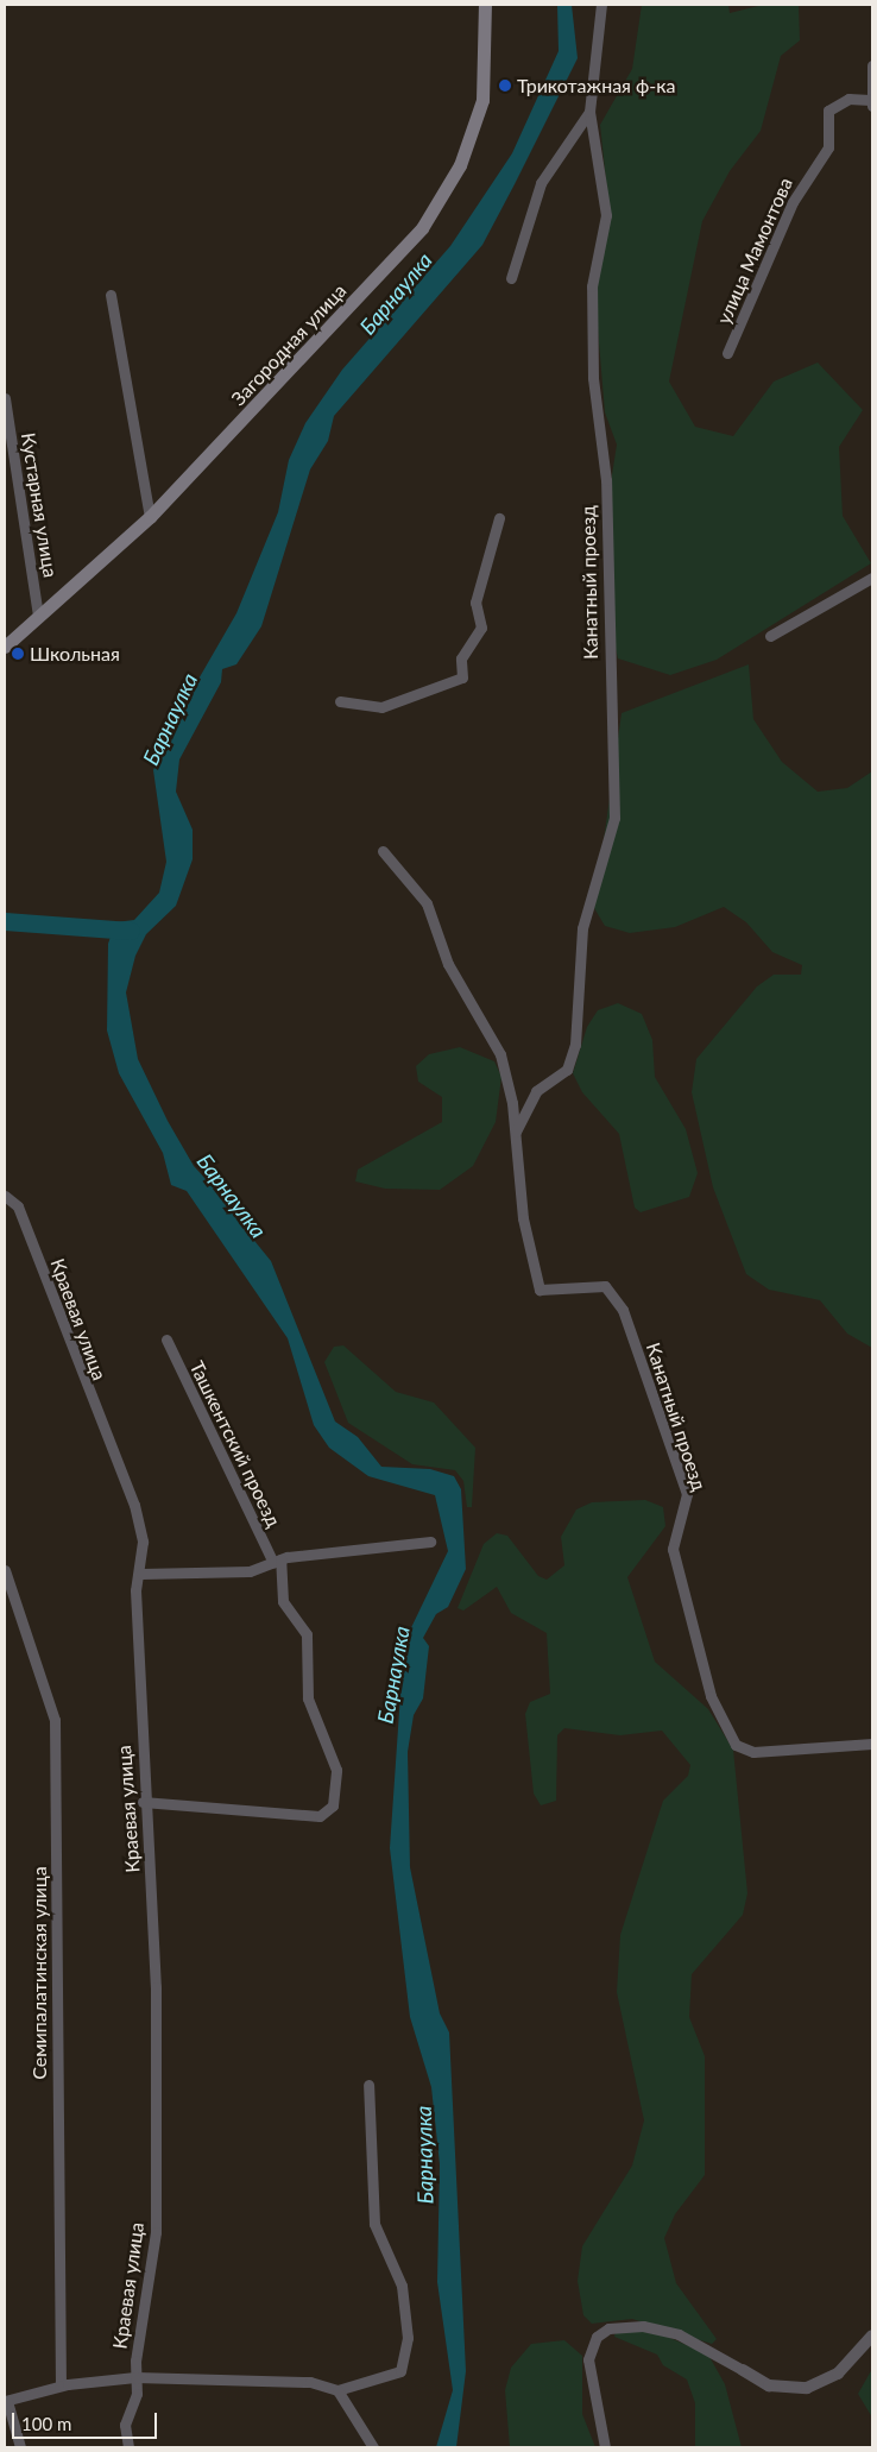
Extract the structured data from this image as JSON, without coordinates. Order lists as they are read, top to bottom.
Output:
{
  "streets": {
    "main road": ["Загородная улица"],
    "street": [
      "улица Мамонтова",
      "Кустарная улица",
      "Канатный проезд",
      "Краевая улица",
      "Ташкентский проезд",
      "Семипалатинская улица"
    ]
  },
  "crossings": [
    ["Загородная улица", "Кустарная улица"],
    ["Краевая улица", "Ташкентский проезд"]
  ],
  "water": ["Барнаулка"],
  "places": ["Трикотажная ф-ка", "Школьная"],
  "scale_bar": "100 m"
}
